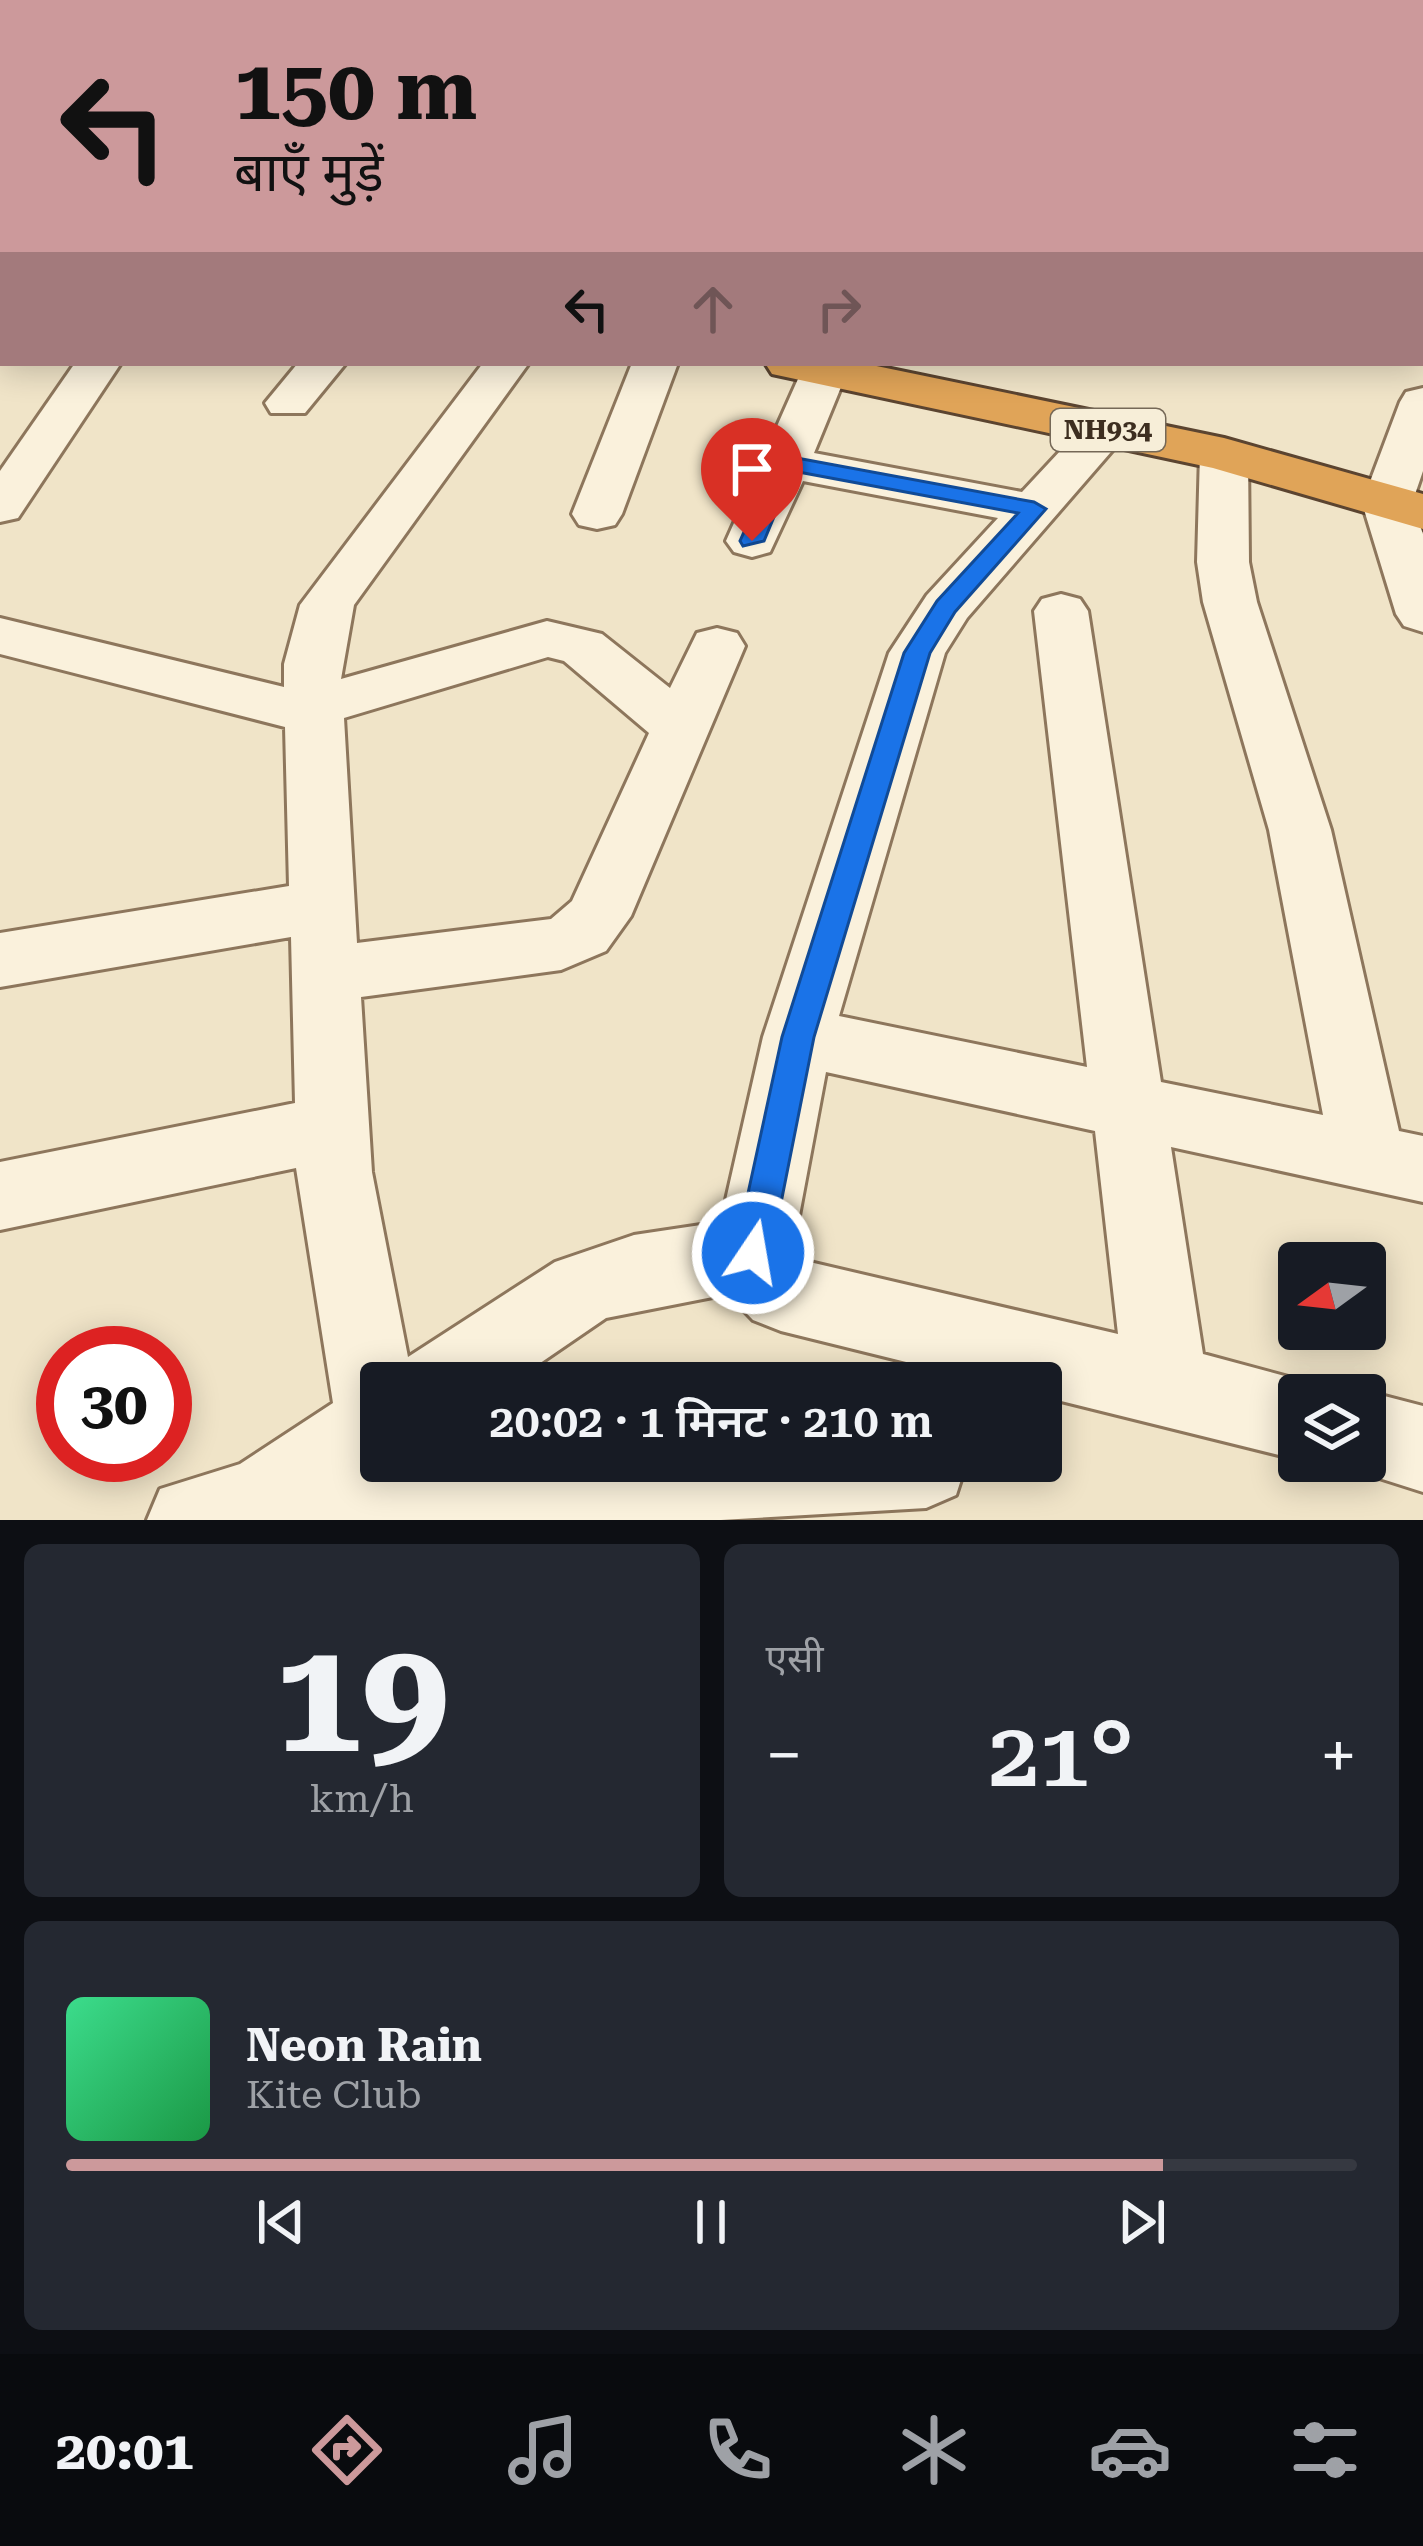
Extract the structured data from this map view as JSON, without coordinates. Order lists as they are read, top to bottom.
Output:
{
  "streets": {
    "highway": ["NH934"]
  },
  "north": "left",
  "page": {
    "turn": ["150 m", "बाएँ मुड़ें"],
    "limit": "30",
    "trip": "20:02 · 1 मिनट · 210 m",
    "tile": [
      ["19", "km/h"],
      "एसी"
    ],
    "heat": ["−", "21°", "+"],
    "song": ["Neon Rain", "Kite Club"],
    "tabs": "20:01"
  }
}
